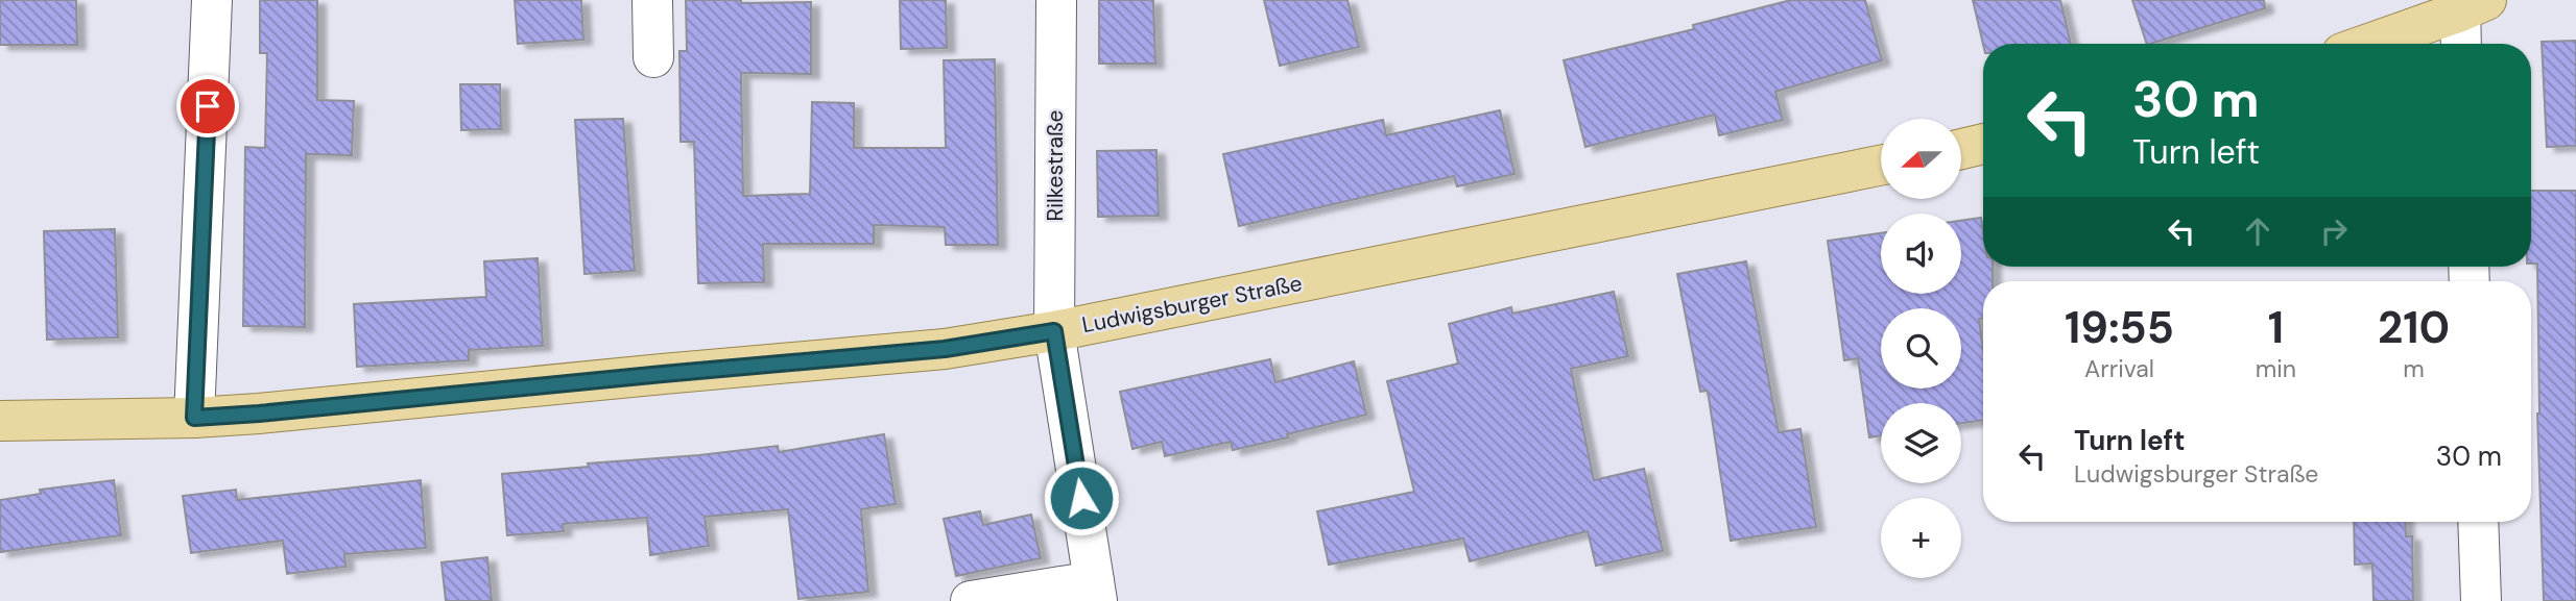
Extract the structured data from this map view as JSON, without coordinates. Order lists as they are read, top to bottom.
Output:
{
  "streets": {
    "main road": ["Ludwigsburger Straße"],
    "street": ["Rilkestraße"]
  },
  "crossings": [
    ["Rilkestraße", "Ludwigsburger Straße"]
  ],
  "north": "left",
  "page": {
    "turn": ["30 m", "Turn left"],
    "map_buttons": "+",
    "eta": [
      "19:55",
      "Arrival",
      "1",
      "min",
      "210",
      "m"
    ],
    "list": [
      {
        "name": "Turn left",
        "note": "Ludwigsburger Straße",
        "value": "30 m"
      }
    ]
  }
}
